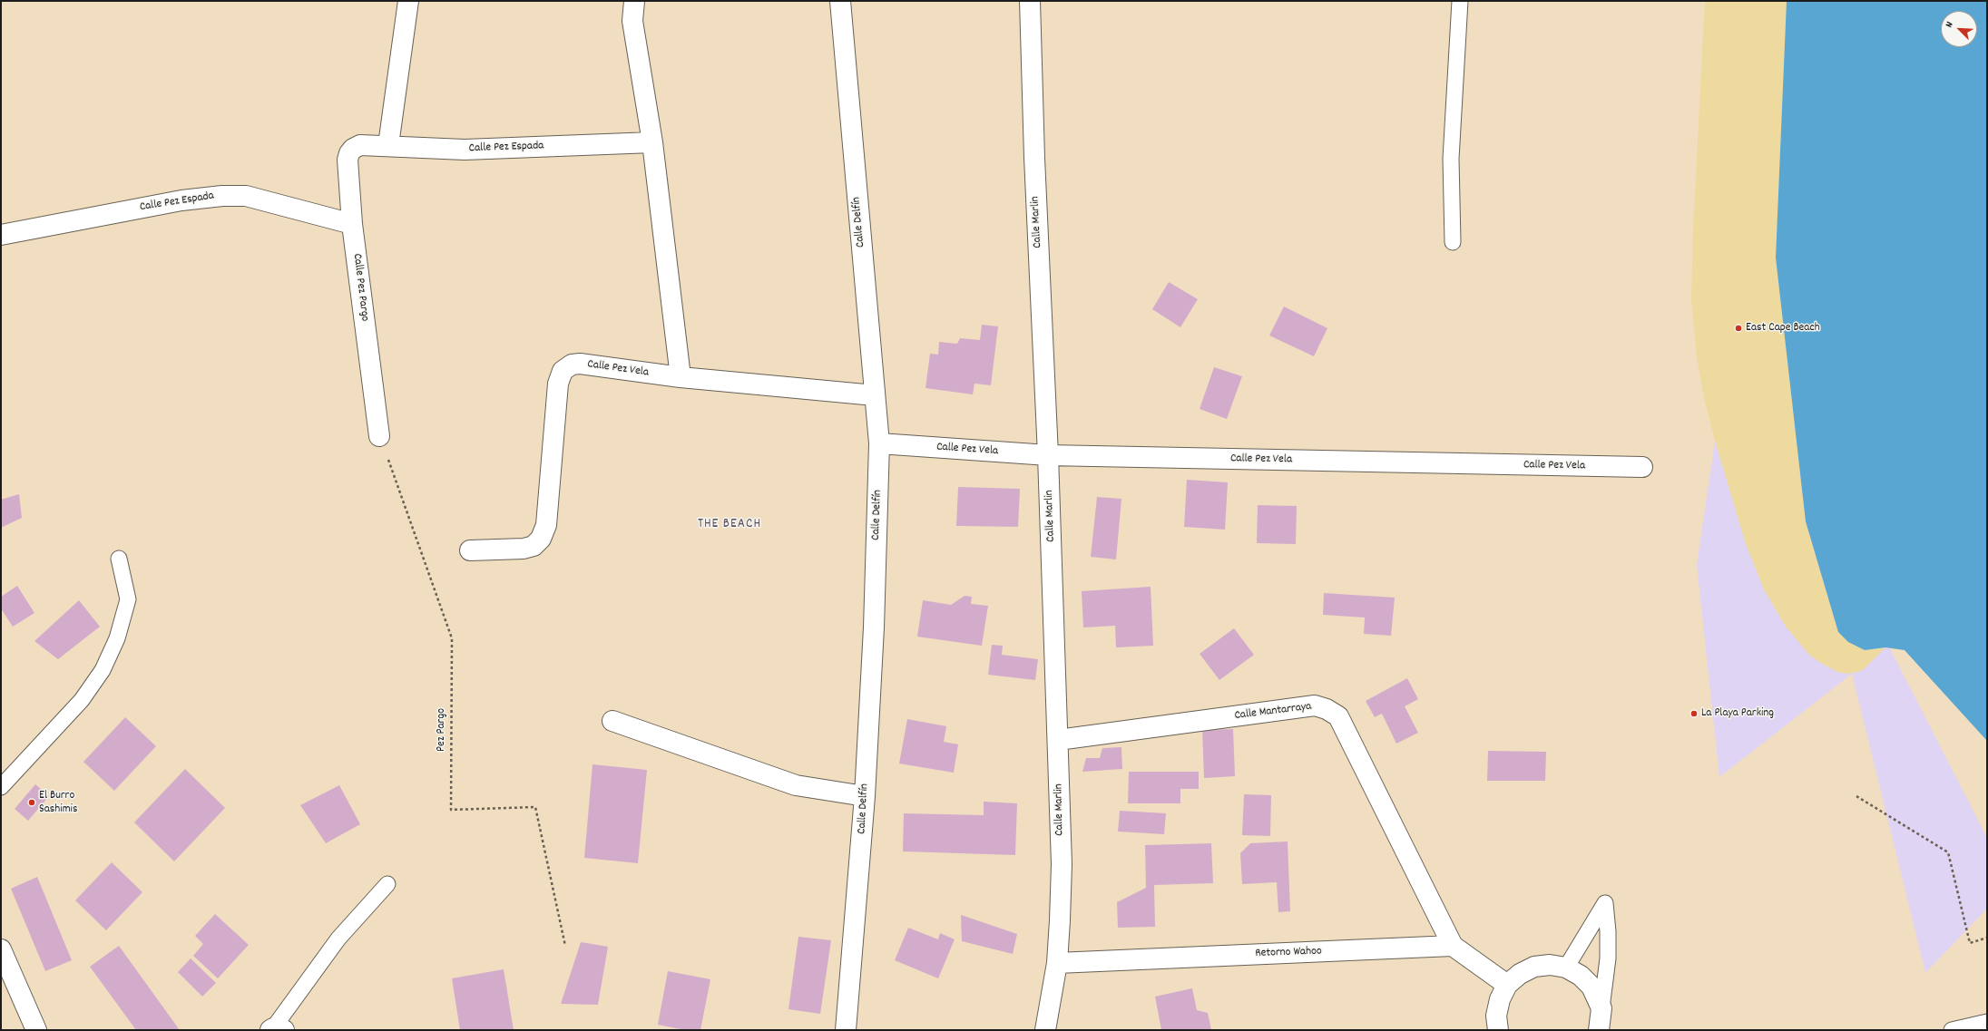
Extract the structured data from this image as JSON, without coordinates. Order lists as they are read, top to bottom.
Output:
{
  "streets": {
    "street": [
      "Calle Pez Espada",
      "Calle Delfín",
      "Calle Marlin",
      "Calle Pez Pargo",
      "Calle Pez Vela",
      "Calle Mantarraya",
      "Retorno Wahoo"
    ],
    "path": ["Pez Pargo"]
  },
  "crossings": [
    ["Calle Pez Espada", "Calle Pez Pargo"],
    ["Calle Delfín", "Calle Pez Vela"],
    ["Calle Marlin", "Calle Pez Vela"],
    ["Calle Marlin", "Calle Mantarraya"],
    ["Calle Marlin", "Retorno Wahoo"],
    ["Calle Pez Pargo", "Pez Pargo"],
    ["Calle Mantarraya", "Retorno Wahoo"]
  ],
  "districts": ["THE BEACH"],
  "places": ["East Cape Beach", "La Playa Parking", "El Burro Sashimis"],
  "north": "top left"
}
